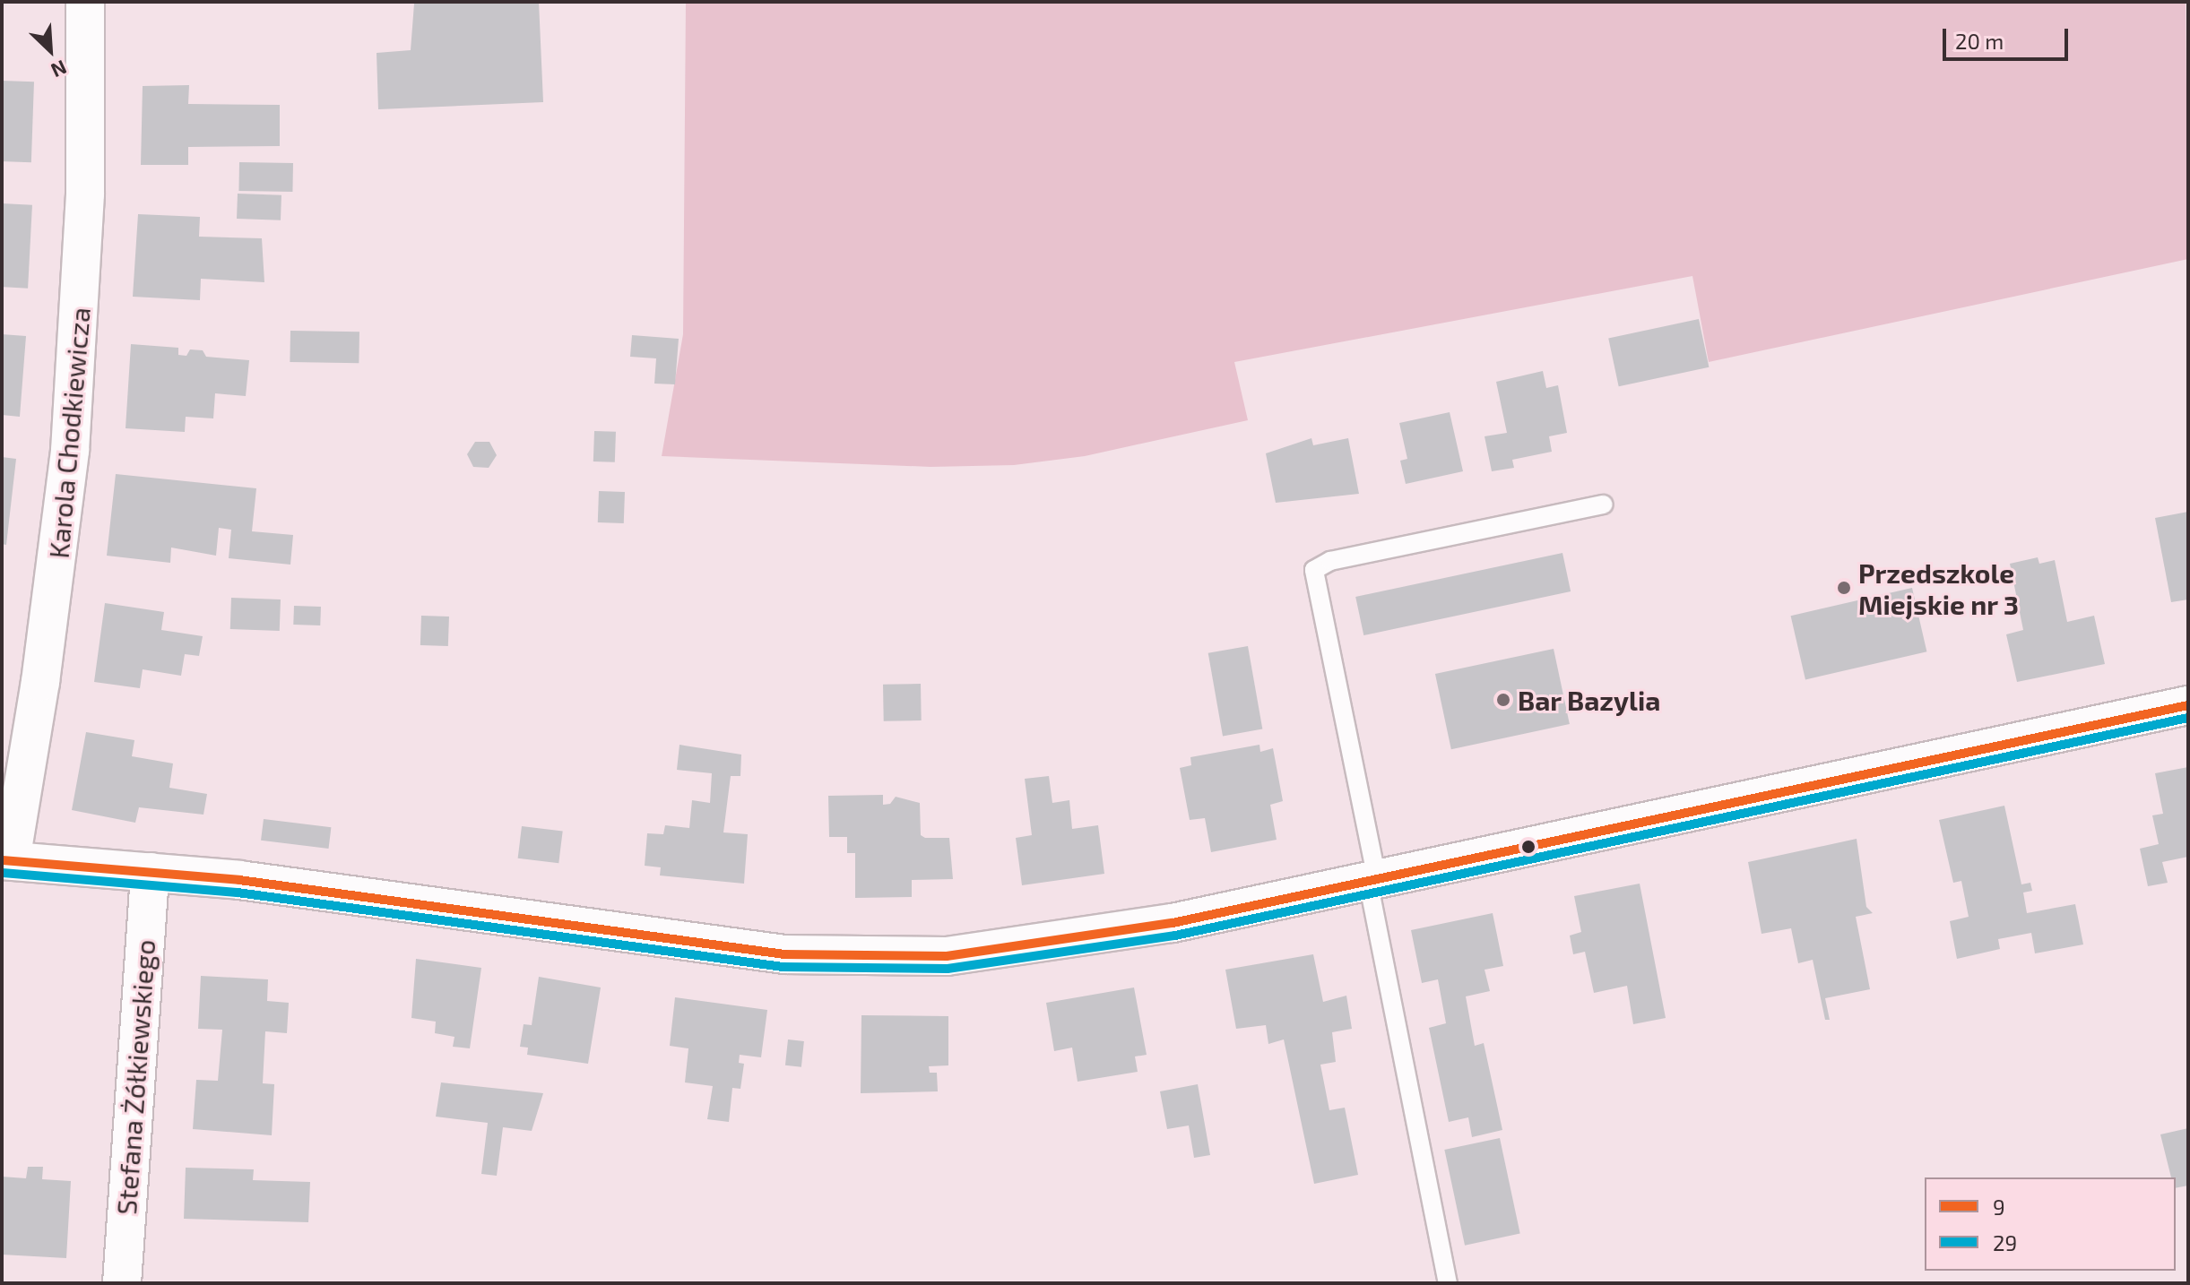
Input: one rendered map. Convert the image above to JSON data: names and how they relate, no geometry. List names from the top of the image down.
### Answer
{
  "streets": {
    "street": ["Karola Chodkiewicza", "Stefana Żółkiewskiego"]
  },
  "places": ["Przedszkole Miejskie nr 3", "Bar Bazylia"],
  "lines": ["transit line 9", "transit line 29"],
  "legend": ["9", "29"],
  "scale_bar": "20 m",
  "north": "bottom right"
}
